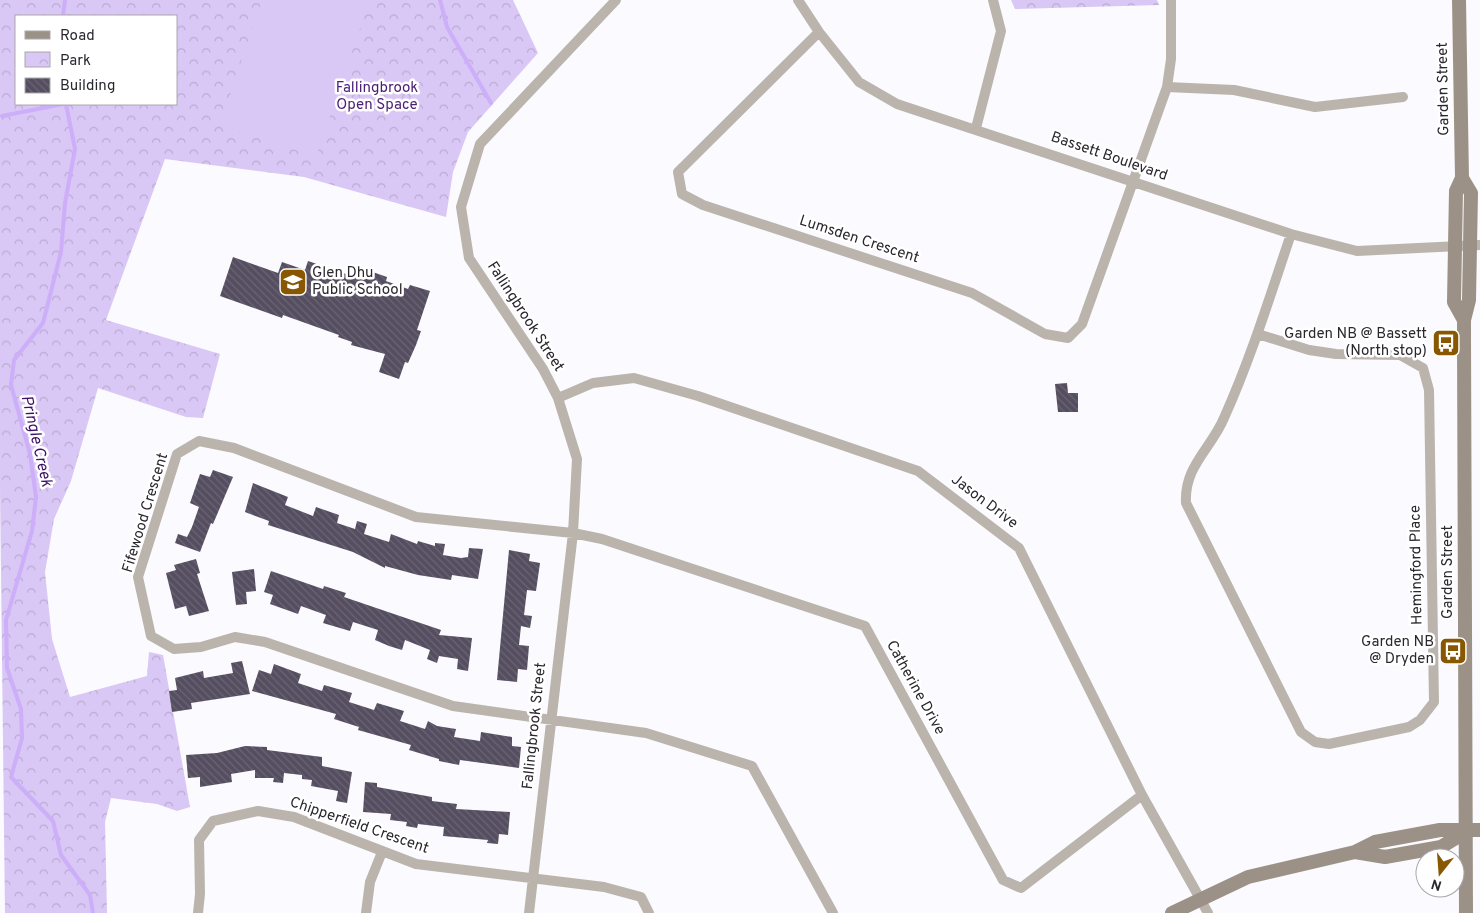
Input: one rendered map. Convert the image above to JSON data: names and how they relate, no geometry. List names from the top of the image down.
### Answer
{
  "streets": {
    "street": [
      "Garden Street",
      "Bassett Boulevard",
      "Lumsden Crescent",
      "Fallingbrook Street",
      "Jason Drive",
      "Fifewood Crescent",
      "Hemingford Place",
      "Catherine Drive",
      "Chipperfield Crescent"
    ]
  },
  "crossings": [
    ["Garden Street", "Bassett Boulevard"],
    ["Bassett Boulevard", "Lumsden Crescent"],
    ["Bassett Boulevard", "Hemingford Place"],
    ["Fallingbrook Street", "Jason Drive"],
    ["Fallingbrook Street", "Fifewood Crescent"],
    ["Fallingbrook Street", "Catherine Drive"],
    ["Fallingbrook Street", "Chipperfield Crescent"],
    ["Jason Drive", "Catherine Drive"],
    ["Fifewood Crescent", "Catherine Drive"]
  ],
  "water": ["Pringle Creek"],
  "parks": ["Fallingbrook Open Space"],
  "places": {
    "school or university": ["Glen Dhu Public School"],
    "bus stop": ["Garden NB @ Bassett (North stop)", "Garden NB @ Dryden"]
  },
  "legend": ["Road", "Park", "Building"],
  "north": "bottom"
}
